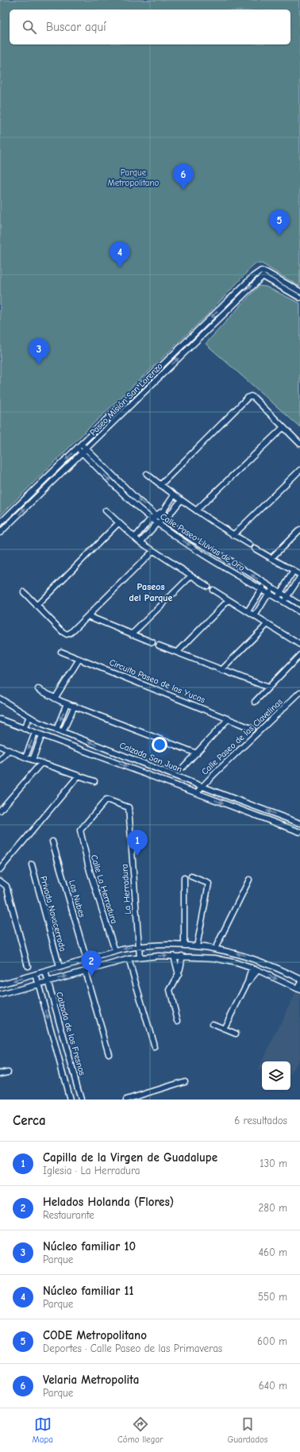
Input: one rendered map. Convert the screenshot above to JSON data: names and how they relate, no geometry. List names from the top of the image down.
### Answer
{
  "streets": {
    "street": [
      "Paseo Misión San Lorenzo",
      "Calle Paseo Lluvias de Oro",
      "Circuito Paseo de las Yucas",
      "Calle Paseo de las Clavelinas",
      "Calzada San Juan",
      "Calle La Herradura",
      "La Herradura",
      "Las Nubes",
      "Privada Navacerrada",
      "Calzada de los Fresnos"
    ]
  },
  "crossings": [
    ["Paseo Misión San Lorenzo", "Calle Paseo Lluvias de Oro"],
    ["Calle Paseo de las Clavelinas", "Calzada San Juan"],
    ["Calle La Herradura", "La Herradura"]
  ],
  "districts": ["Paseos del Parque"],
  "parks": ["Parque Metropolitano"],
  "page": {
    "search": "Buscar aquí",
    "pins": [
      "6",
      "5",
      "4",
      "3",
      "1",
      "2"
    ],
    "heading": ["Cerca", "6 resultados"],
    "list": [
      {
        "mark": "1",
        "name": "Capilla de la Virgen de Guadalupe",
        "note": "Iglesia · La Herradura",
        "value": "130 m"
      },
      {
        "mark": "2",
        "name": "Helados Holanda (Flores)",
        "note": "Restaurante",
        "value": "280 m"
      },
      {
        "mark": "3",
        "name": "Núcleo familiar 10",
        "note": "Parque",
        "value": "460 m"
      },
      {
        "mark": "4",
        "name": "Núcleo familiar 11",
        "note": "Parque",
        "value": "550 m"
      },
      {
        "mark": "5",
        "name": "CODE Metropolitano",
        "note": "Deportes · Calle Paseo de las Primaveras",
        "value": "600 m"
      },
      {
        "mark": "6",
        "name": "Velaria Metropolita",
        "note": "Parque",
        "value": "640 m"
      }
    ],
    "nav": ["Mapa", "Cómo llegar", "Guardados"]
  }
}
